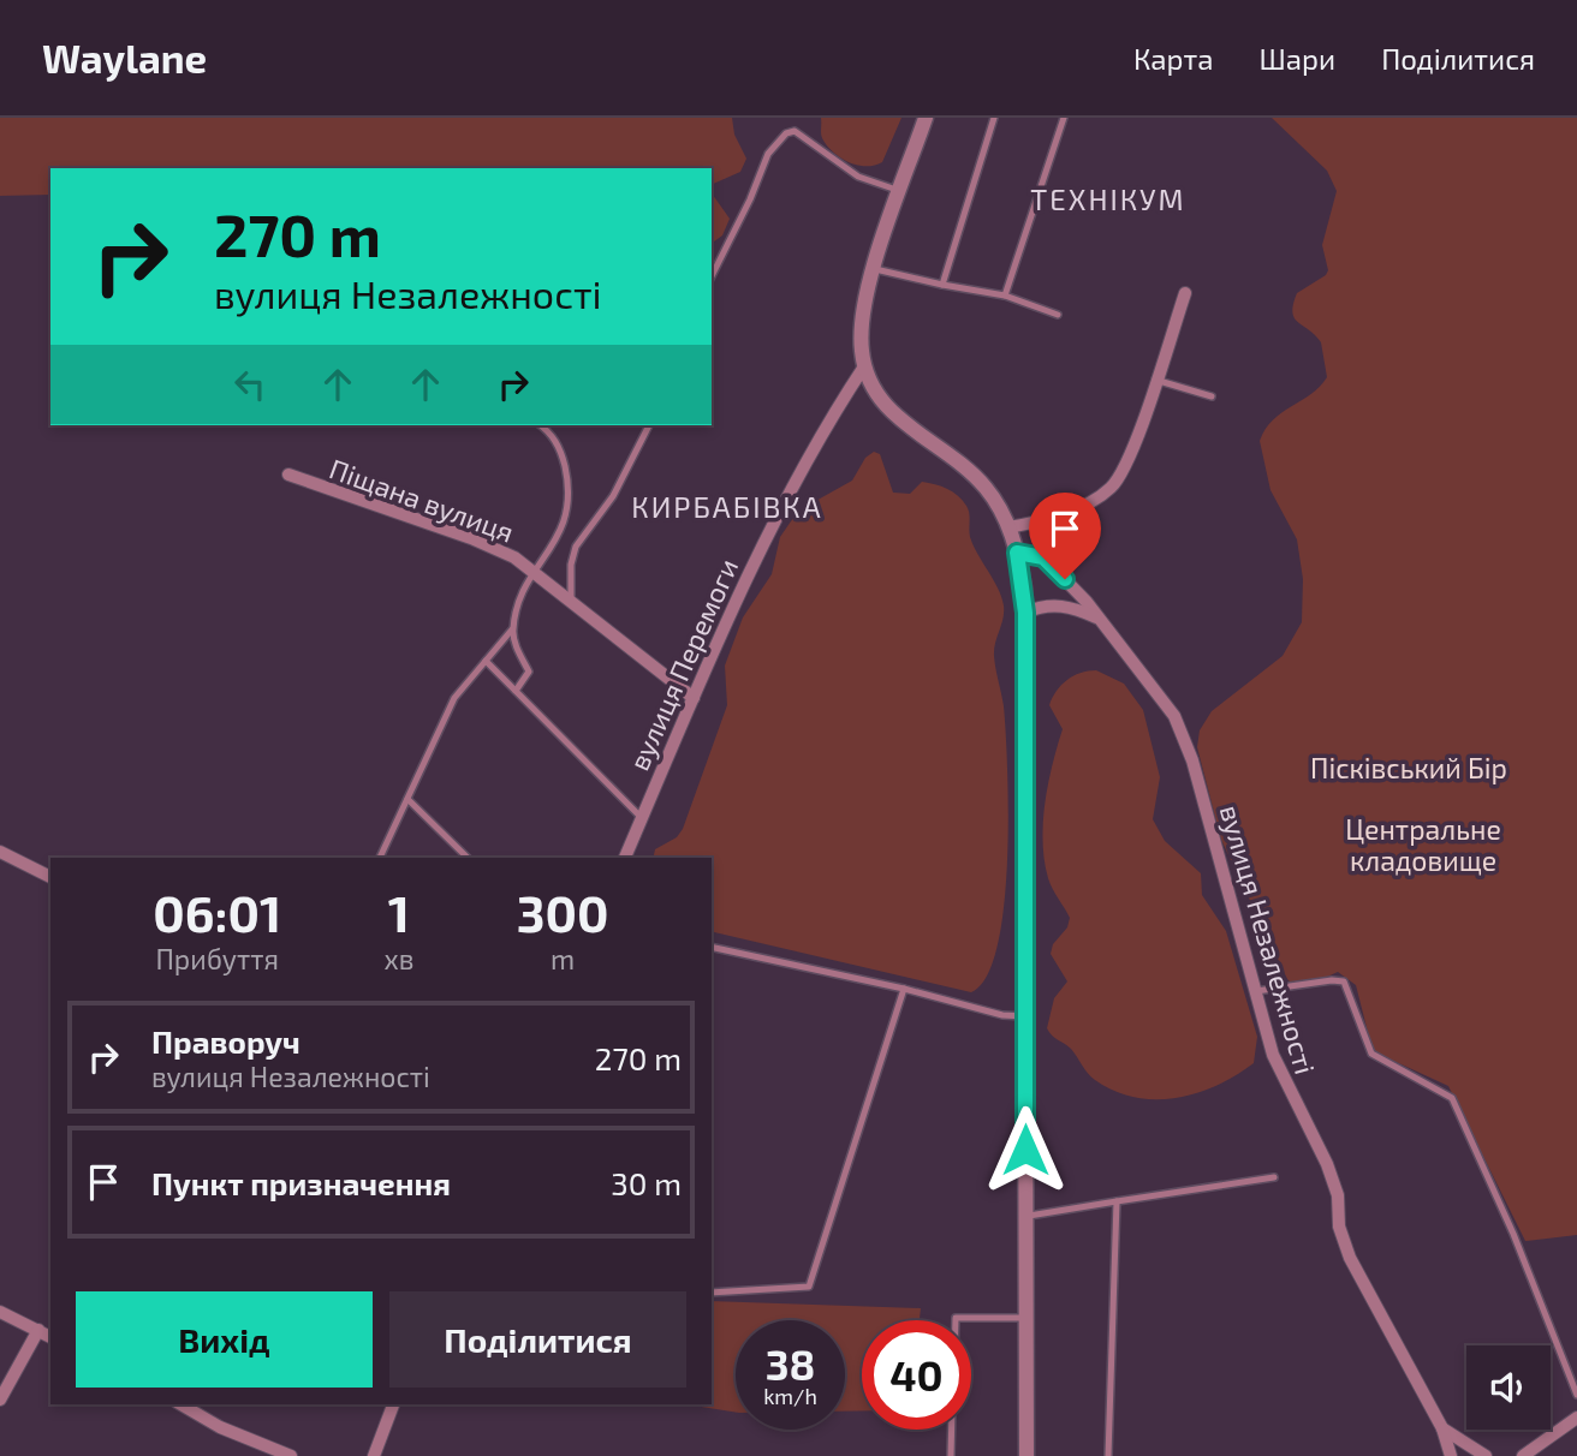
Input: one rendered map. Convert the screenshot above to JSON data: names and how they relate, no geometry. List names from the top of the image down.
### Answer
{
  "streets": {
    "street": ["Піщана вулиця", "вулиця Перемоги", "вулиця Незалежності"]
  },
  "crossings": [
    ["Піщана вулиця", "вулиця Перемоги"]
  ],
  "districts": ["ТЕХНІКУМ", "КИРБАБІВКА"],
  "parks": ["Пісківський Бір", "Центральне кладовище"],
  "page": {
    "header": "Waylane",
    "nav": ["Карта", "Шари", "Поділитися"],
    "turn": ["270 m", "вулиця Незалежності"],
    "eta": [
      "06:01",
      "Прибуття",
      "1",
      "хв",
      "300",
      "m"
    ],
    "list": [
      {
        "name": "Праворуч",
        "note": "вулиця Незалежності",
        "value": "270 m"
      },
      {
        "name": "Пункт призначення",
        "value": "30 m"
      }
    ],
    "buttons": ["Вихід", "Поділитися"],
    "speed": "38 km/h",
    "limit": "40"
  }
}
